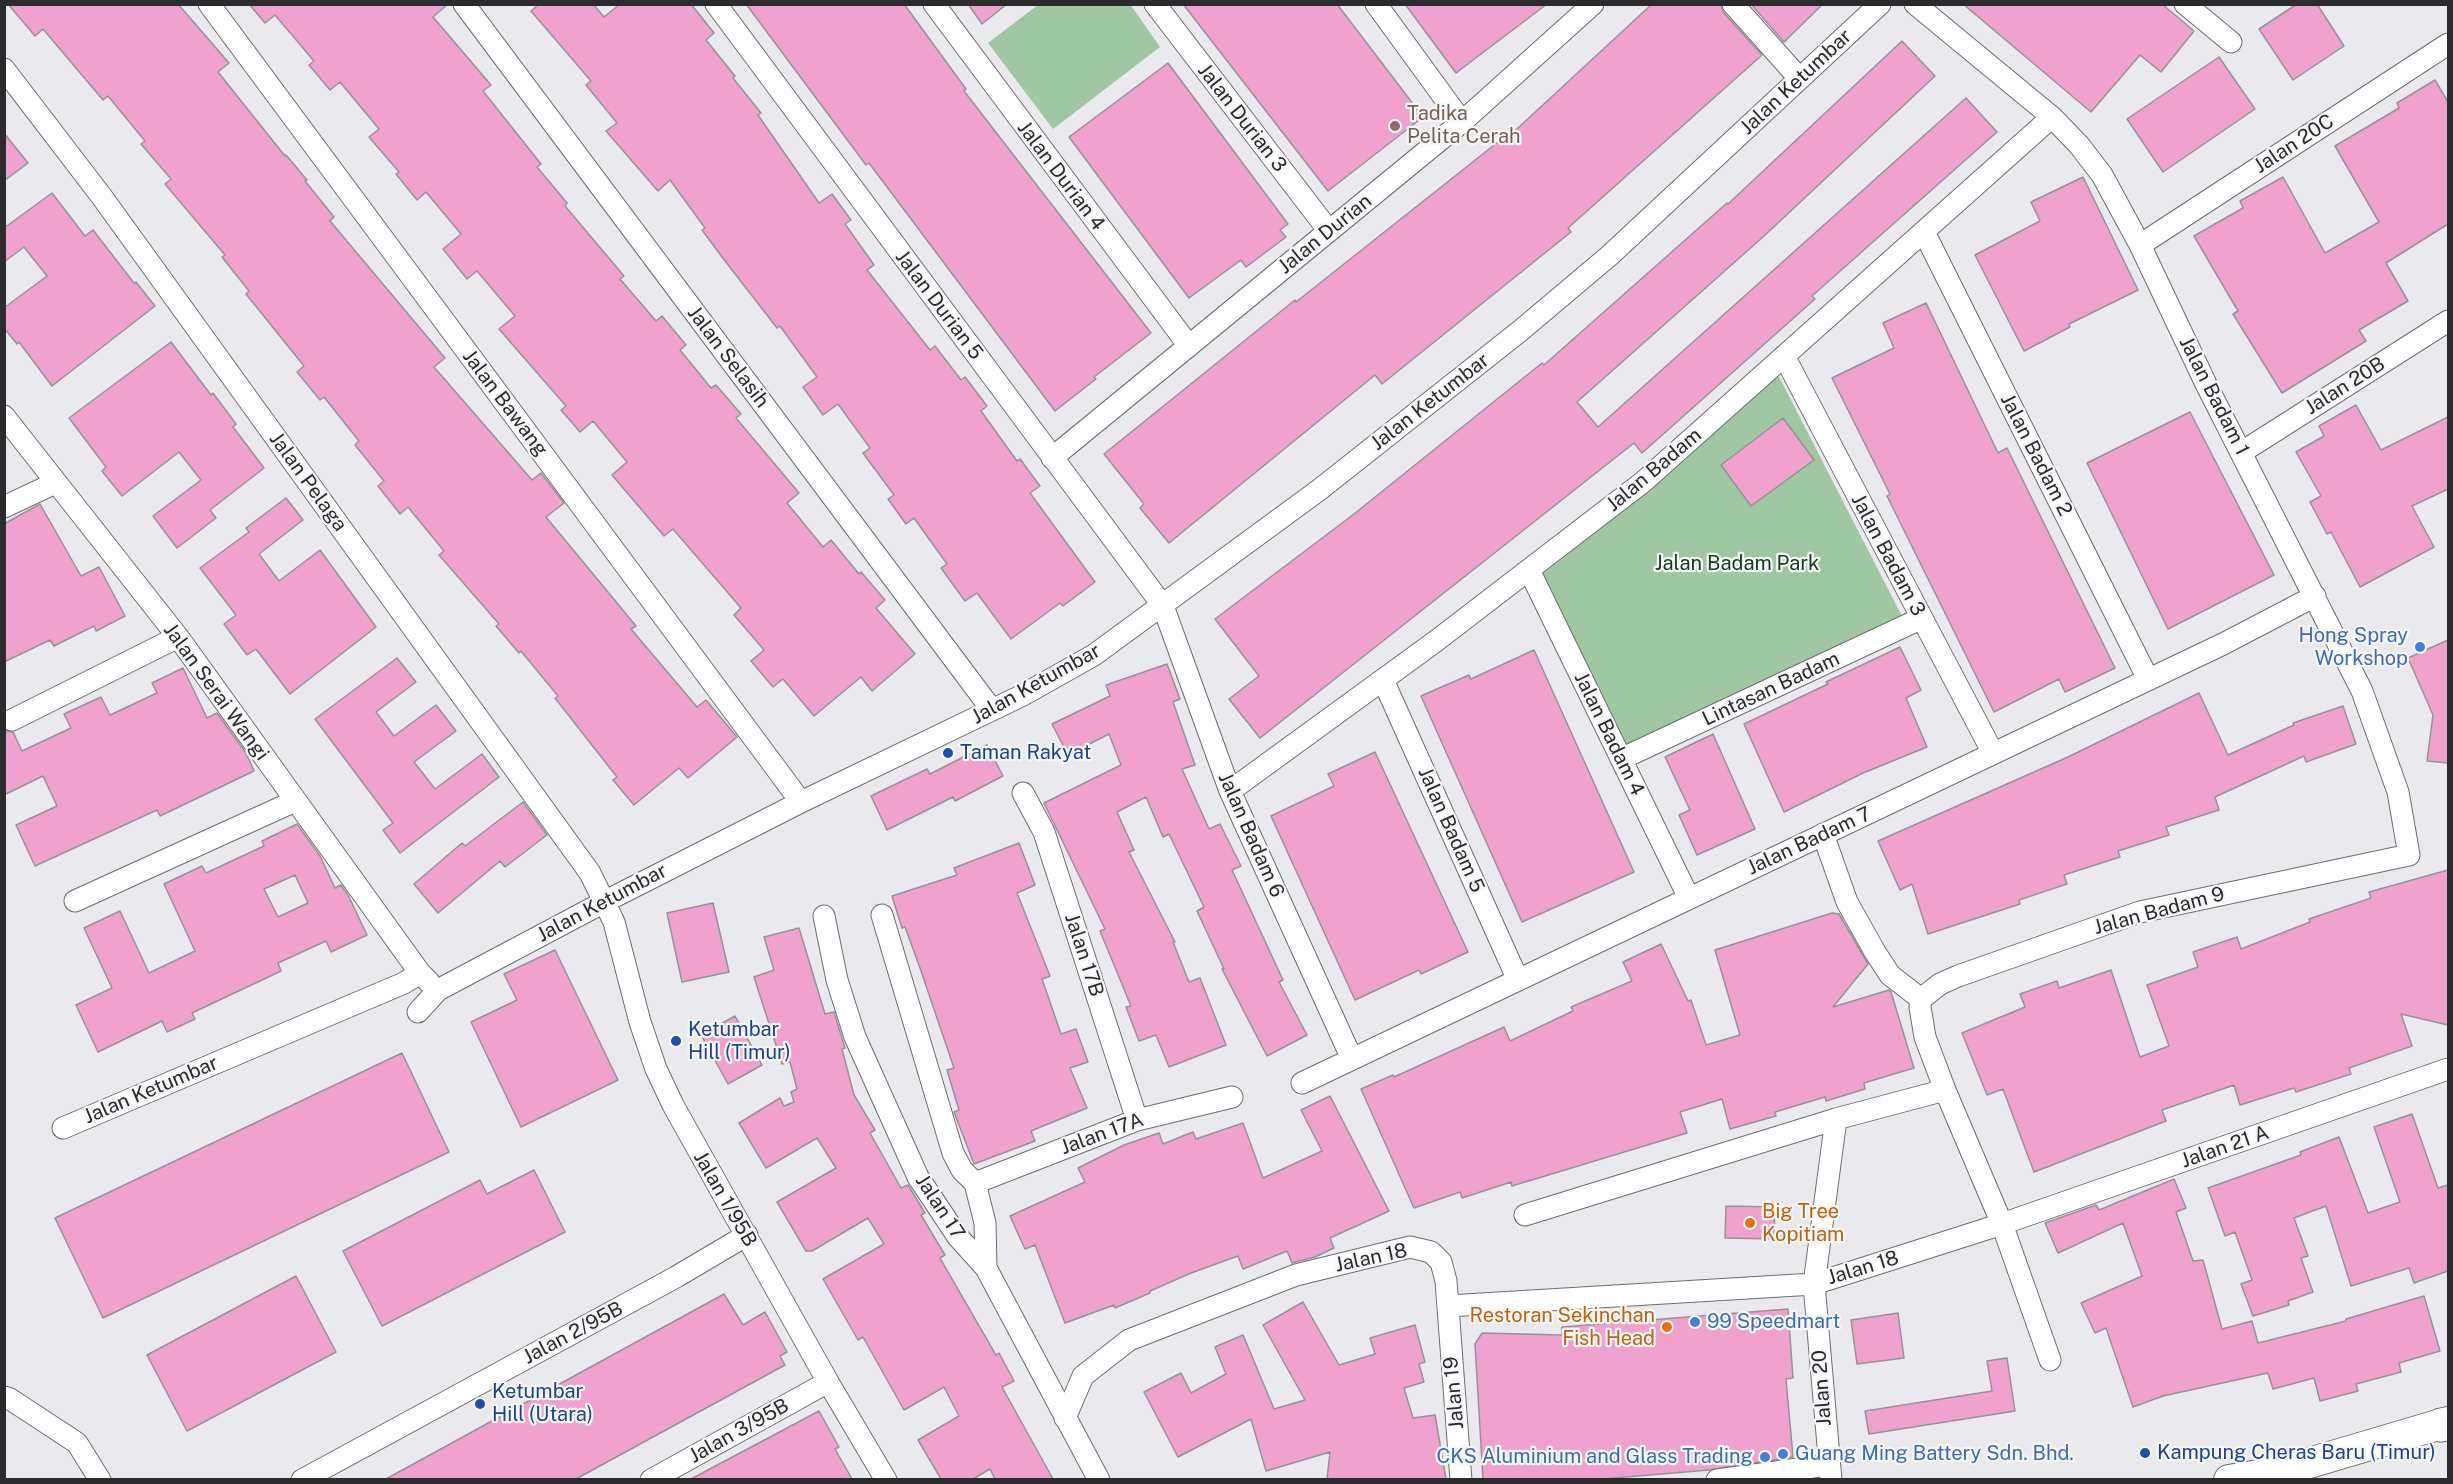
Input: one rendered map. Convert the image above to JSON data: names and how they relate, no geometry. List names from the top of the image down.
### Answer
{
  "streets": {
    "street": [
      "Jalan Ketumbar",
      "Jalan Durian 3",
      "Jalan 20C",
      "Jalan Durian 4",
      "Jalan Durian",
      "Jalan Durian 5",
      "Jalan Selasih",
      "Jalan 20B",
      "Jalan Badam 1",
      "Jalan Bawang",
      "Jalan Badam 2",
      "Jalan Badam",
      "Jalan Pelaga",
      "Jalan Badam 3",
      "Lintasan Badam",
      "Jalan Serai Wangi",
      "Jalan Badam 4",
      "Jalan Badam 5",
      "Jalan Badam 6",
      "Jalan Badam 7",
      "Jalan Badam 9",
      "Jalan 17B",
      "Jalan 17A",
      "Jalan 21 A",
      "Jalan 1/95B",
      "Jalan 17",
      "Jalan 18",
      "Jalan 2/95B",
      "Jalan 20",
      "Jalan 19",
      "Jalan 3/95B"
    ]
  },
  "crossings": [
    ["Jalan Ketumbar", "Jalan Durian 5"],
    ["Jalan Ketumbar", "Jalan Selasih"],
    ["Jalan Ketumbar", "Jalan Bawang"],
    ["Jalan Ketumbar", "Jalan Pelaga"],
    ["Jalan Ketumbar", "Jalan Serai Wangi"],
    ["Jalan Ketumbar", "Jalan Badam 6"],
    ["Jalan Ketumbar", "Jalan 1/95B"],
    ["Jalan Durian 3", "Jalan Durian"],
    ["Jalan 20C", "Jalan Badam 1"],
    ["Jalan Durian 4", "Jalan Durian"],
    ["Jalan Durian", "Jalan Durian 5"],
    ["Jalan Durian 5", "Jalan Badam 6"],
    ["Jalan 20B", "Jalan Badam 1"],
    ["Jalan Badam 1", "Jalan Badam"],
    ["Jalan Badam 1", "Jalan Badam 7"],
    ["Jalan Badam 1", "Jalan Badam 9"],
    ["Jalan Badam 2", "Jalan Badam"],
    ["Jalan Badam 2", "Jalan Badam 7"],
    ["Jalan Badam", "Jalan Badam 3"],
    ["Jalan Badam", "Jalan Badam 4"],
    ["Jalan Badam", "Jalan Badam 5"],
    ["Jalan Badam", "Jalan Badam 6"],
    ["Jalan Pelaga", "Jalan 1/95B"],
    ["Jalan Badam 3", "Lintasan Badam"],
    ["Jalan Badam 3", "Jalan Badam 7"],
    ["Lintasan Badam", "Jalan Badam 4"],
    ["Jalan Badam 4", "Jalan Badam 7"],
    ["Jalan Badam 5", "Jalan Badam 7"],
    ["Jalan Badam 6", "Jalan Badam 7"],
    ["Jalan 17B", "Jalan 17A"],
    ["Jalan 21 A", "Jalan 18"],
    ["Jalan 1/95B", "Jalan 2/95B"],
    ["Jalan 1/95B", "Jalan 3/95B"],
    ["Jalan 17", "Jalan 18"],
    ["Jalan 18", "Jalan 20"],
    ["Jalan 18", "Jalan 19"]
  ],
  "parks": ["Jalan Badam Park"],
  "places": [
    "Tadika Pelita Cerah",
    "Hong Spray Workshop",
    "Taman Rakyat",
    "Ketumbar Hill (Timur)",
    "Big Tree Kopitiam",
    "99 Speedmart",
    "Restoran Sekinchan Fish Head",
    "Ketumbar Hill (Utara)",
    "Kampung Cheras Baru (Timur)",
    "Guang Ming Battery Sdn. Bhd.",
    "CKS Aluminium and Glass Trading"
  ]
}
